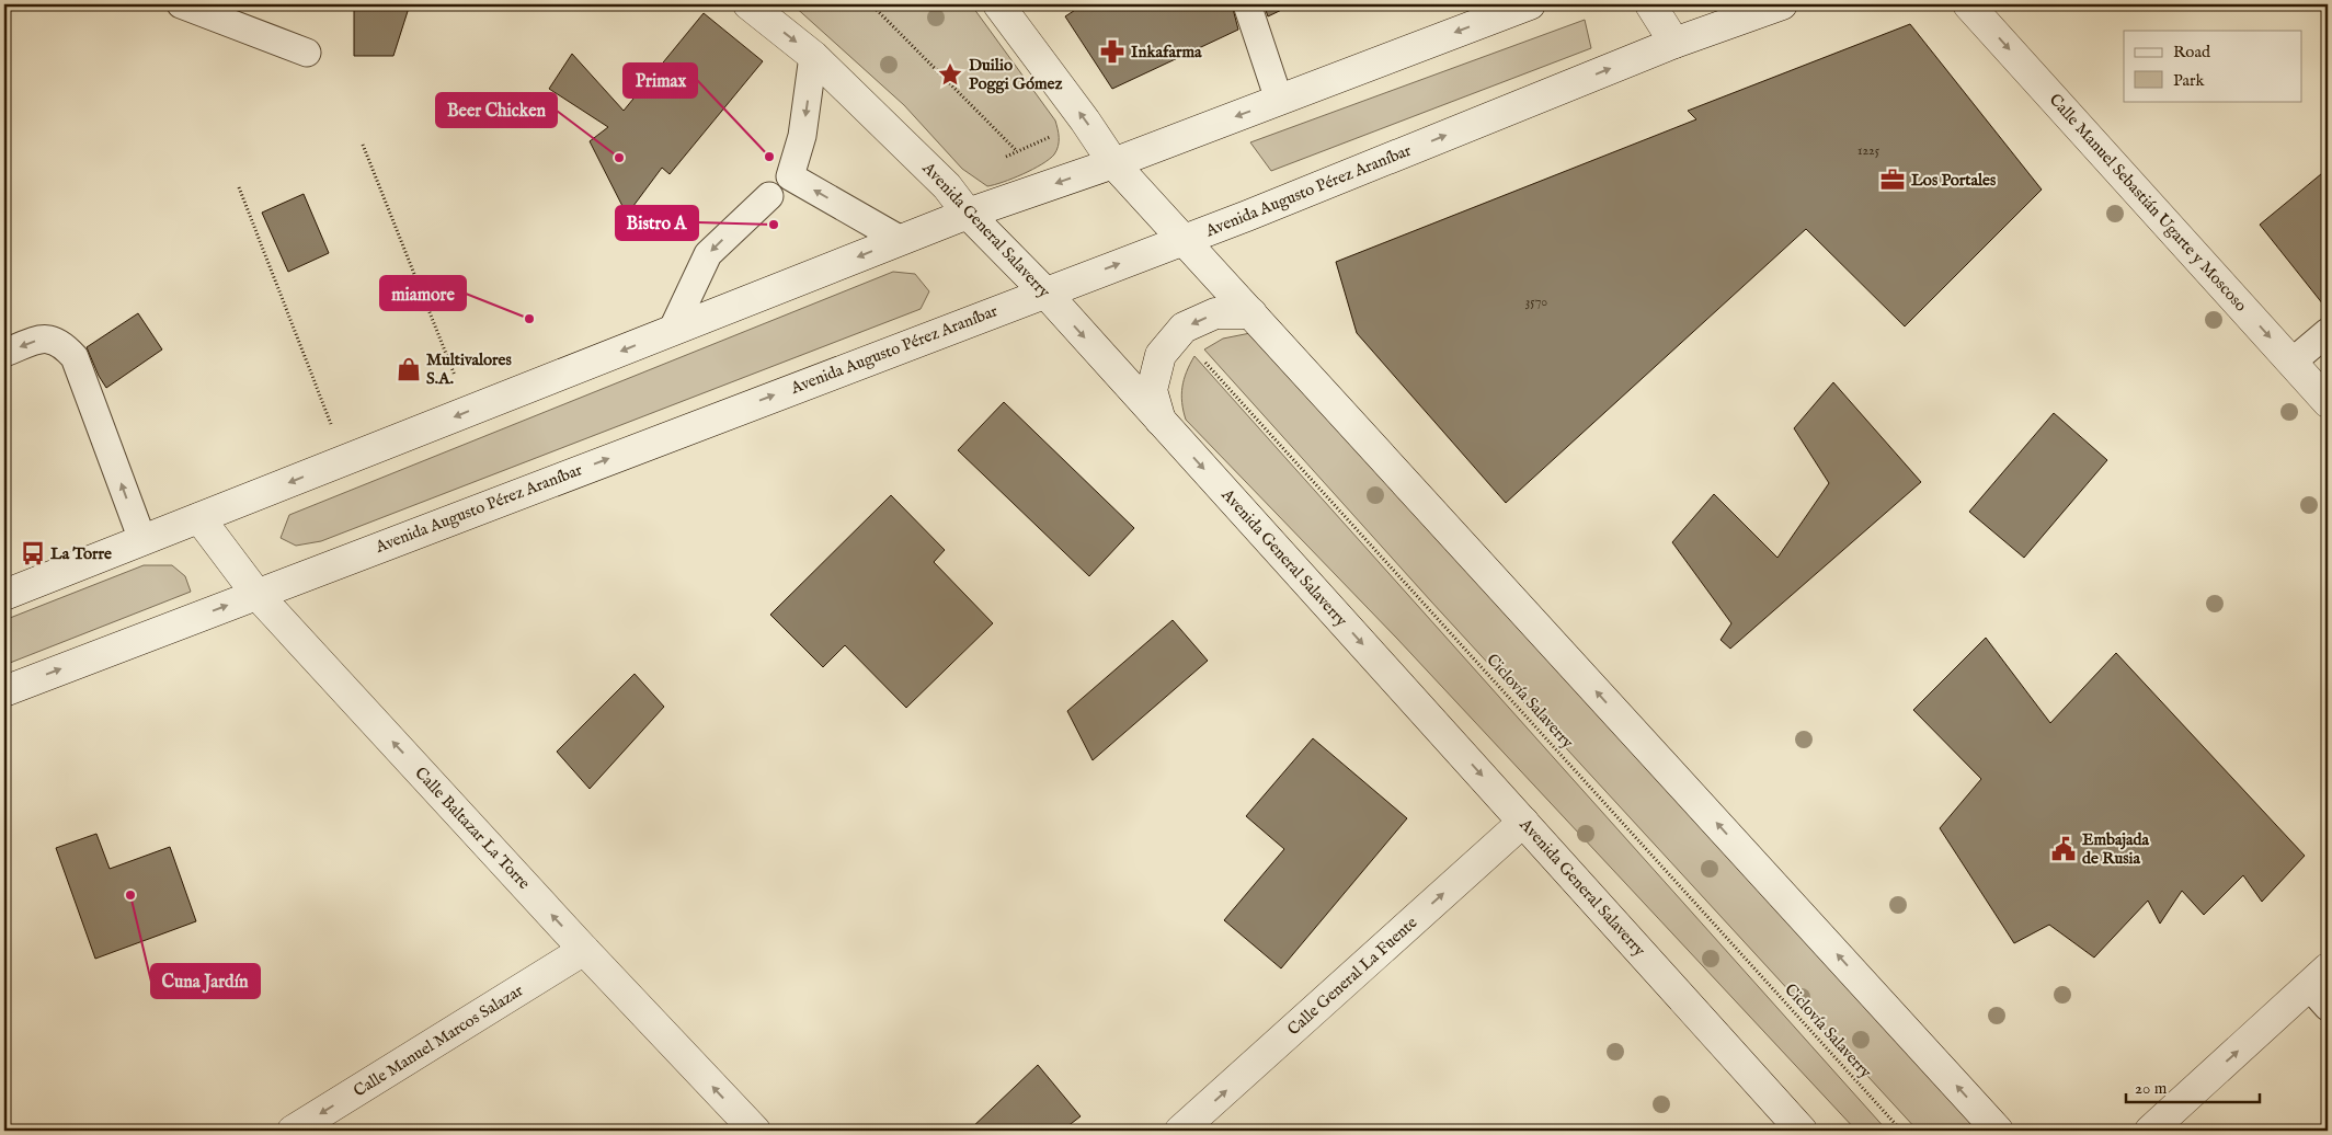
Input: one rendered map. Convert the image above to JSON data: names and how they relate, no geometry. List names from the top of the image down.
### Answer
{
  "streets": {
    "main road": [
      "Avenida Augusto Pérez Araníbar",
      "Calle Manuel Sebastián Ugarte y Moscoso",
      "Avenida General Salaverry",
      "Calle Baltazar La Torre",
      "Calle General La Fuente",
      "Calle Manuel Marcos Salazar"
    ],
    "path": ["Ciclovía Salaverry"]
  },
  "crossings": [
    ["Avenida Augusto Pérez Araníbar", "Avenida General Salaverry"],
    ["Avenida Augusto Pérez Araníbar", "Calle Baltazar La Torre"],
    ["Avenida General Salaverry", "Calle General La Fuente"],
    ["Calle Baltazar La Torre", "Calle Manuel Marcos Salazar"]
  ],
  "one_way": [
    "Calle Manuel Sebastián Ugarte y Moscoso",
    "Calle Baltazar La Torre",
    "Calle General La Fuente",
    "Calle Manuel Marcos Salazar"
  ],
  "places": {
    "pharmacy": ["Inkafarma"],
    "place": ["Duilio Poggi Gómez"],
    "other": [
      "Primax",
      "Beer Chicken",
      "Bistro A",
      "miamore",
      "Cuna Jardín"
    ],
    "office": ["Los Portales"],
    "shop": ["Multivalores S.A."],
    "bus stop": ["La Torre"],
    "public building": ["Embajada de Rusia"]
  },
  "house_numbers": ["1225", "3570"],
  "legend": ["Road", "Park"],
  "scale_bar": "20 m"
}
